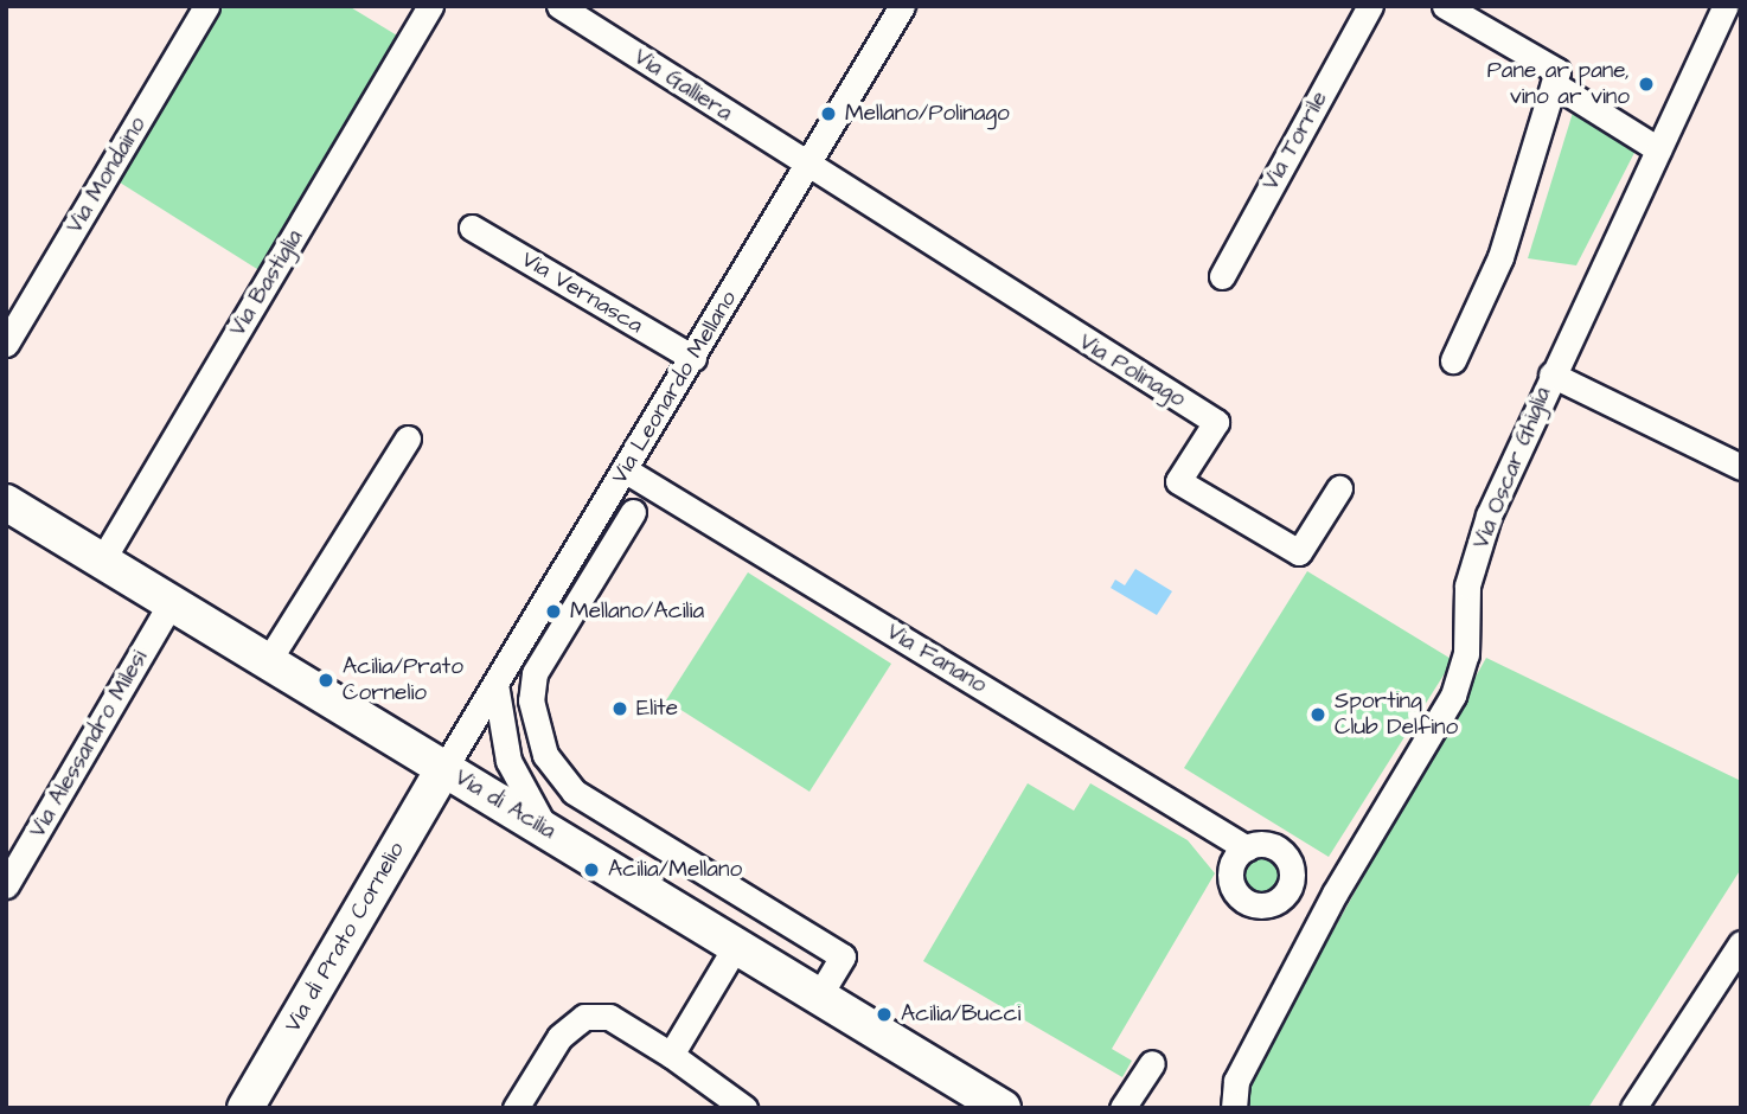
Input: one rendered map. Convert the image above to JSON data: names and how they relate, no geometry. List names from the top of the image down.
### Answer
{
  "streets": {
    "street": [
      "Via Galliera",
      "Via Torrile",
      "Via Mondaino",
      "Via Bastiglia",
      "Via Vernasca",
      "Via Polinago",
      "Via Leonardo Mellano",
      "Via Oscar Ghiglia",
      "Via Fanano",
      "Via Alessandro Milesi",
      "Via di Acilia",
      "Via di Prato Cornelio"
    ]
  },
  "crossings": [
    ["Via Galliera", "Via Polinago"],
    ["Via Galliera", "Via Leonardo Mellano"],
    ["Via Bastiglia", "Via di Acilia"],
    ["Via Vernasca", "Via Leonardo Mellano"],
    ["Via Polinago", "Via Leonardo Mellano"],
    ["Via Leonardo Mellano", "Via Fanano"],
    ["Via Leonardo Mellano", "Via di Acilia"],
    ["Via Leonardo Mellano", "Via di Prato Cornelio"],
    ["Via Alessandro Milesi", "Via di Acilia"],
    ["Via di Acilia", "Via di Prato Cornelio"]
  ],
  "places": [
    "Pane ar pane, vino ar vino",
    "Mellano/Polinago",
    "Mellano/Acilia",
    "Acilia/Prato Cornelio",
    "Elite",
    "Sporting Club Delfino",
    "Acilia/Mellano",
    "Acilia/Bucci"
  ]
}
